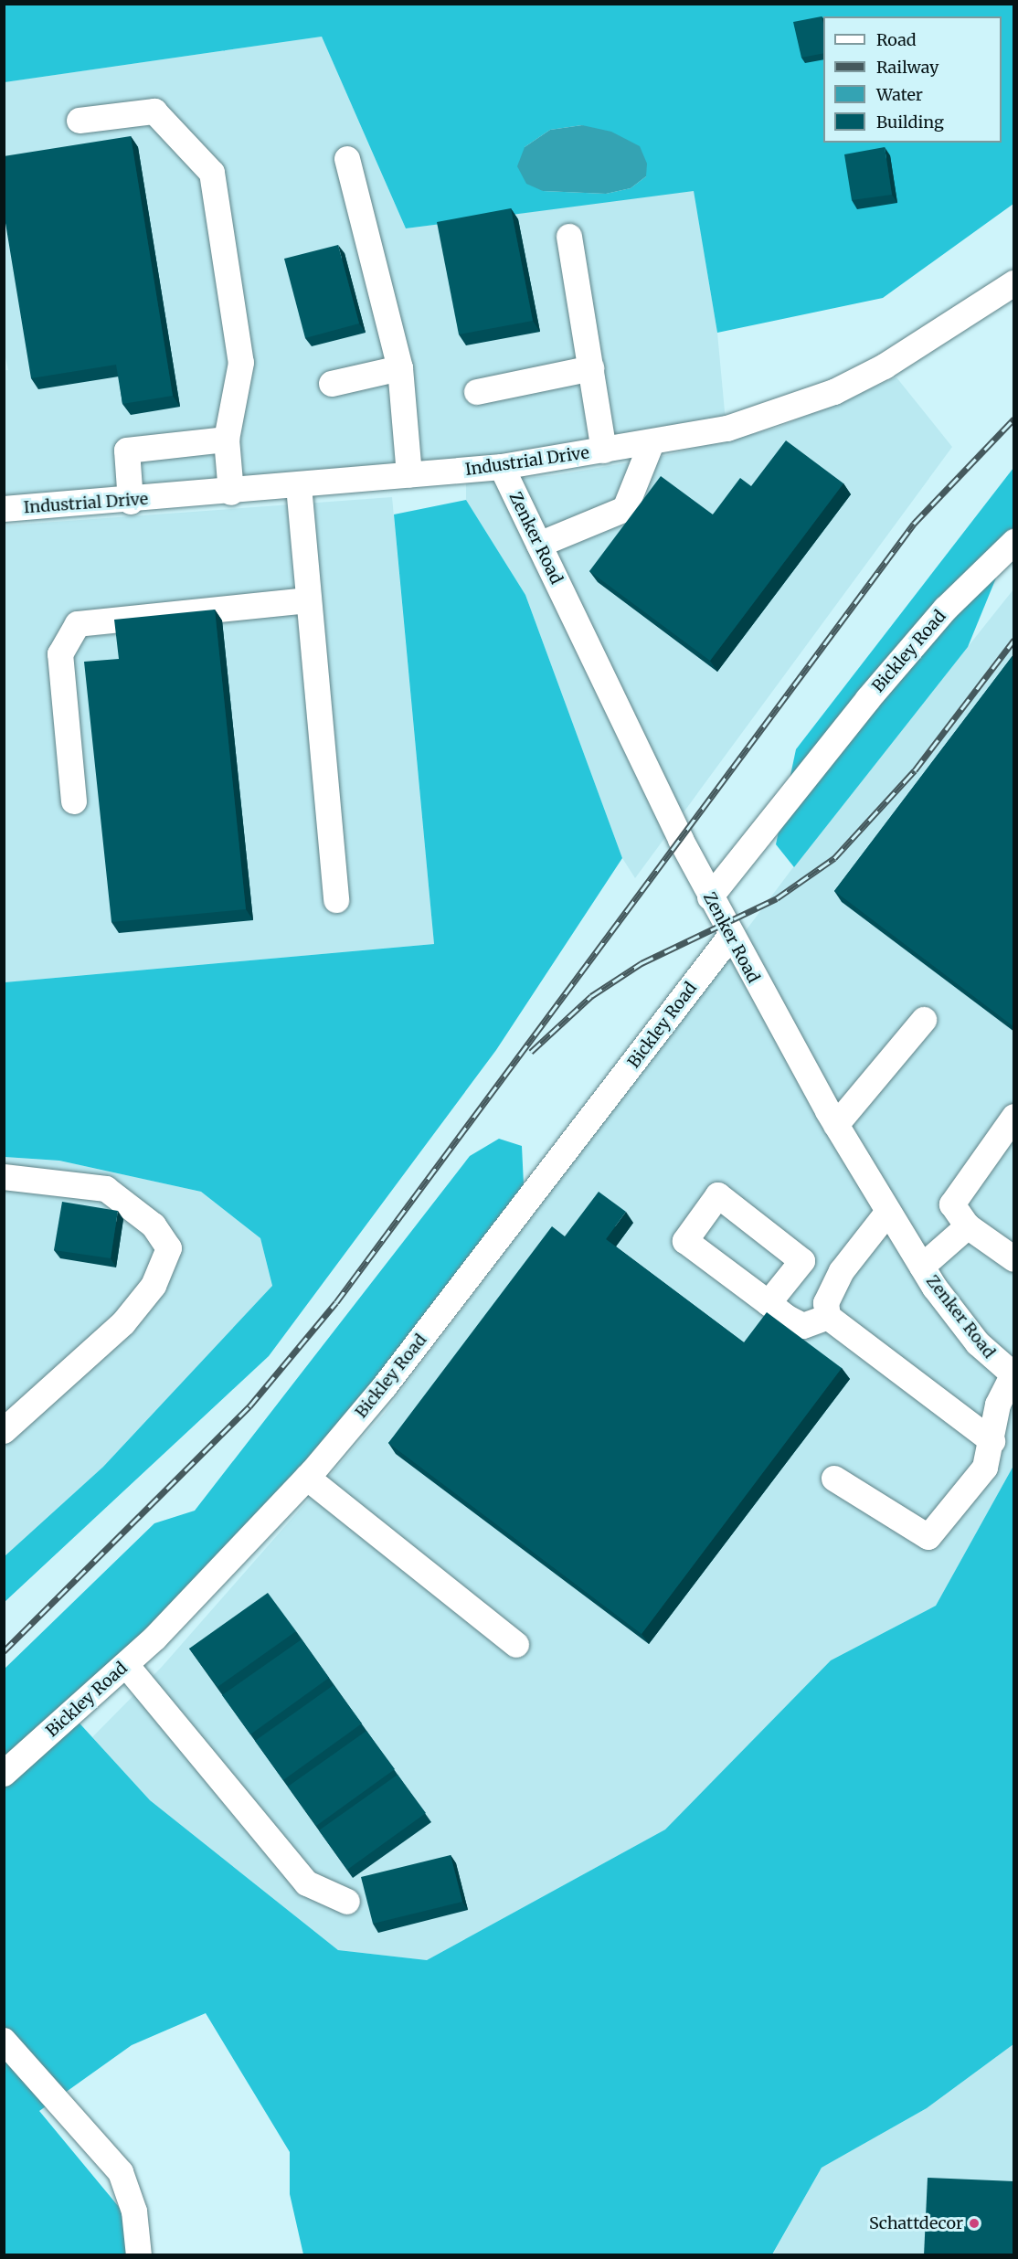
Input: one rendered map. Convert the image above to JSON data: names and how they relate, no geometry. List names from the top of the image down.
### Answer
{
  "streets": {
    "street": ["Industrial Drive", "Zenker Road", "Bickley Road"]
  },
  "crossings": [
    ["Industrial Drive", "Zenker Road"],
    ["Zenker Road", "Bickley Road"]
  ],
  "places": ["Schattdecor"],
  "legend": [
    "Road",
    "Railway",
    "Water",
    "Building"
  ]
}
